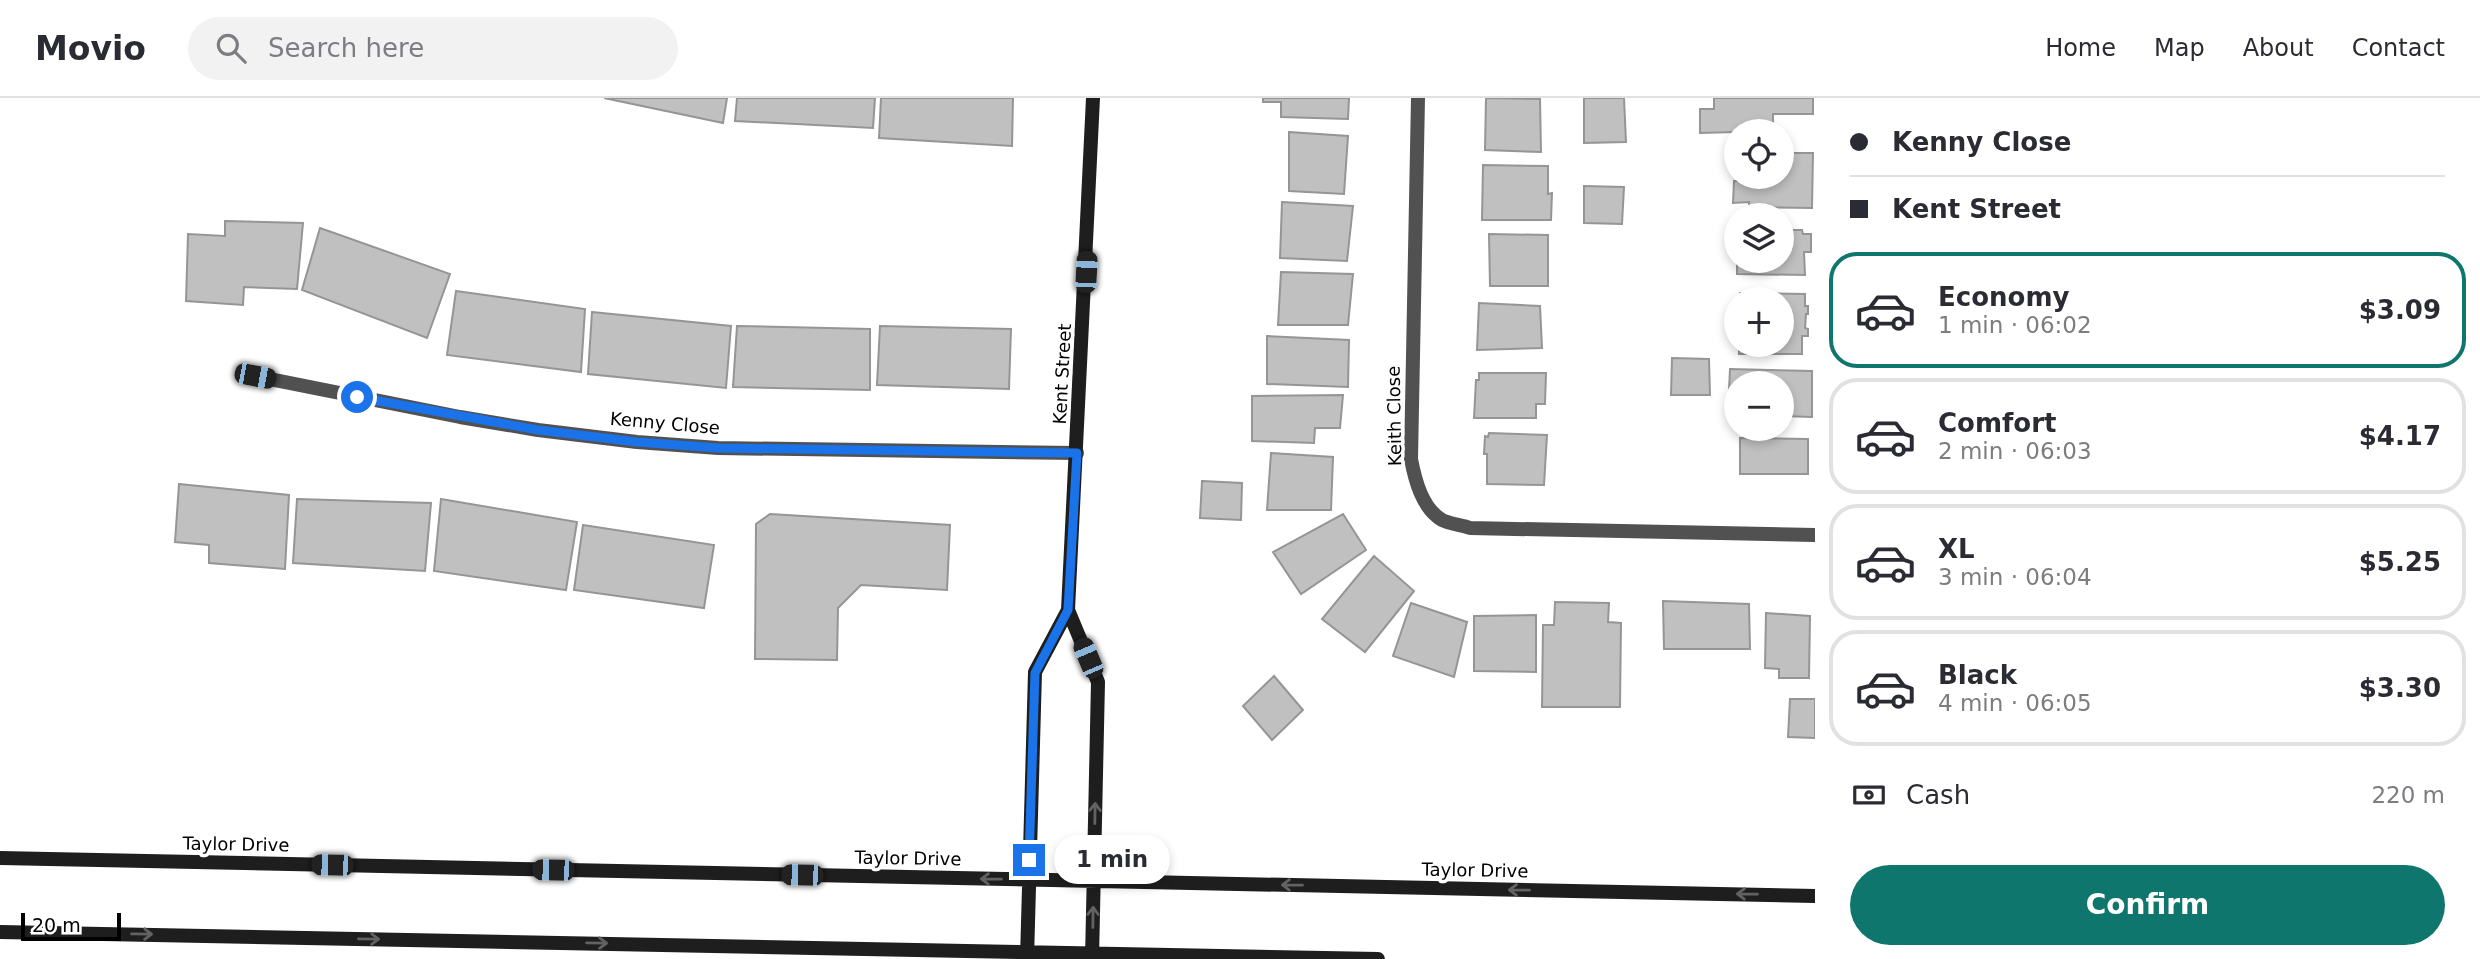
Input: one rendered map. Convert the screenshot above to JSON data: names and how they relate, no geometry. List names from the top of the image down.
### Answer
{
  "streets": {
    "main road": ["Kent Street", "Taylor Drive"],
    "street": ["Keith Close", "Kenny Close"]
  },
  "crossings": [
    ["Kent Street", "Kenny Close"],
    ["Kent Street", "Taylor Drive"]
  ],
  "scale_bar": "20 m",
  "page": {
    "header": "Movio",
    "search": "Search here",
    "nav": [
      "Home",
      "Map",
      "About",
      "Contact"
    ],
    "banner": ["Kenny Close", "Kent Street"],
    "map_buttons": ["+", "−"],
    "list": [
      {
        "name": "Economy",
        "note": "1 min · 06:02",
        "value": "$3.09"
      },
      {
        "name": "Comfort",
        "note": "2 min · 06:03",
        "value": "$4.17"
      },
      {
        "name": "XL",
        "note": "3 min · 06:04",
        "value": "$5.25"
      },
      {
        "name": "Black",
        "note": "4 min · 06:05",
        "value": "$3.30"
      }
    ],
    "pay": ["Cash", "220 m"],
    "bubble": "1 min",
    "buttons": "Confirm",
    "scale": "20 m"
  }
}
